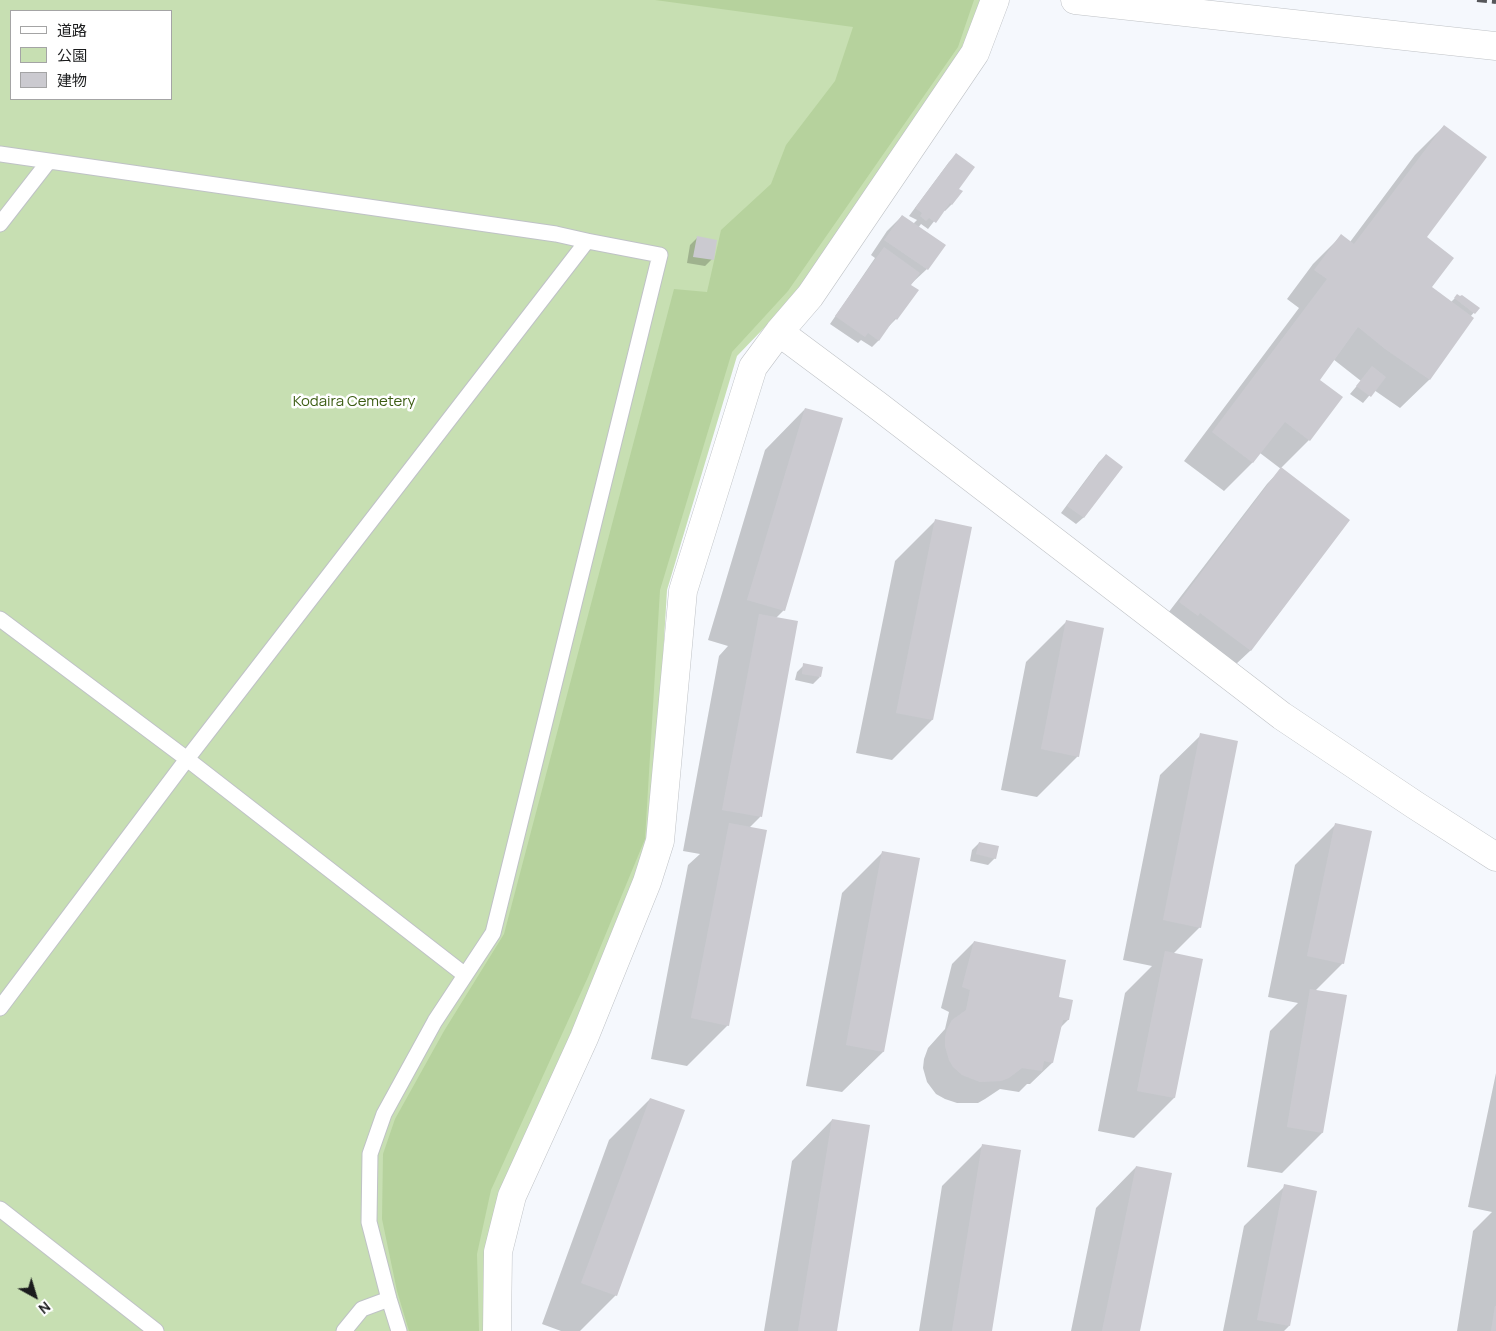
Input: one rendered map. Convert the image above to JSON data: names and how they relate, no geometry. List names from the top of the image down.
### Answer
{
  "parks": ["Kodaira Cemetery"],
  "legend": ["道路", "公園", "建物"],
  "north": "bottom right"
}
